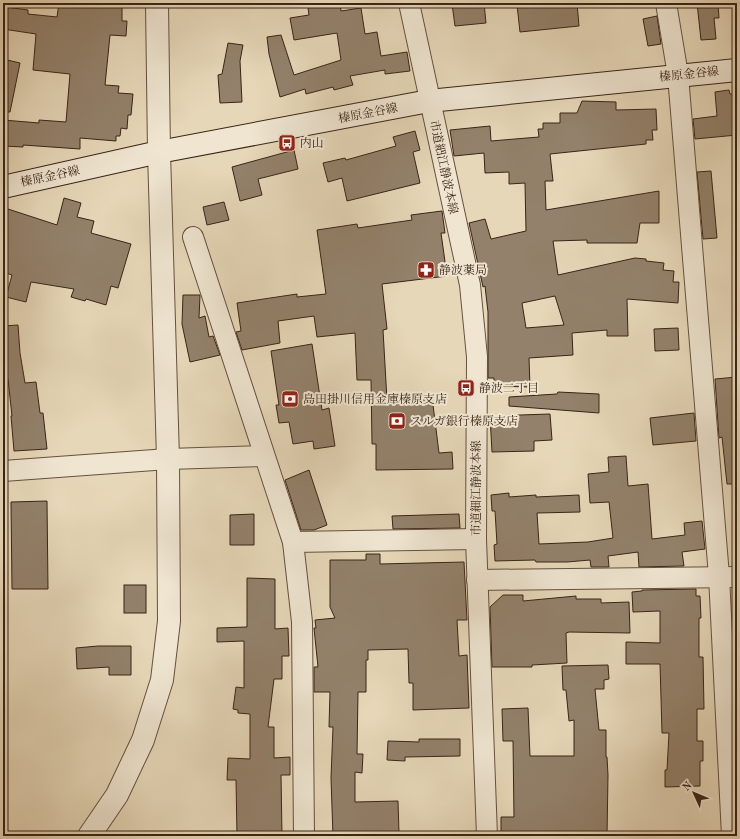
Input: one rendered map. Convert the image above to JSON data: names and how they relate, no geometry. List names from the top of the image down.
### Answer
{
  "streets": {
    "street": ["榛原金谷線", "市道細江静波本線"]
  },
  "crossings": [
    ["榛原金谷線", "市道細江静波本線"]
  ],
  "places": {
    "bus stop": ["内山", "静波二丁目"],
    "pharmacy": ["静波薬局"],
    "bank": ["島田掛川信用金庫榛原支店", "スルガ銀行榛原支店"]
  },
  "north": "top left"
}
